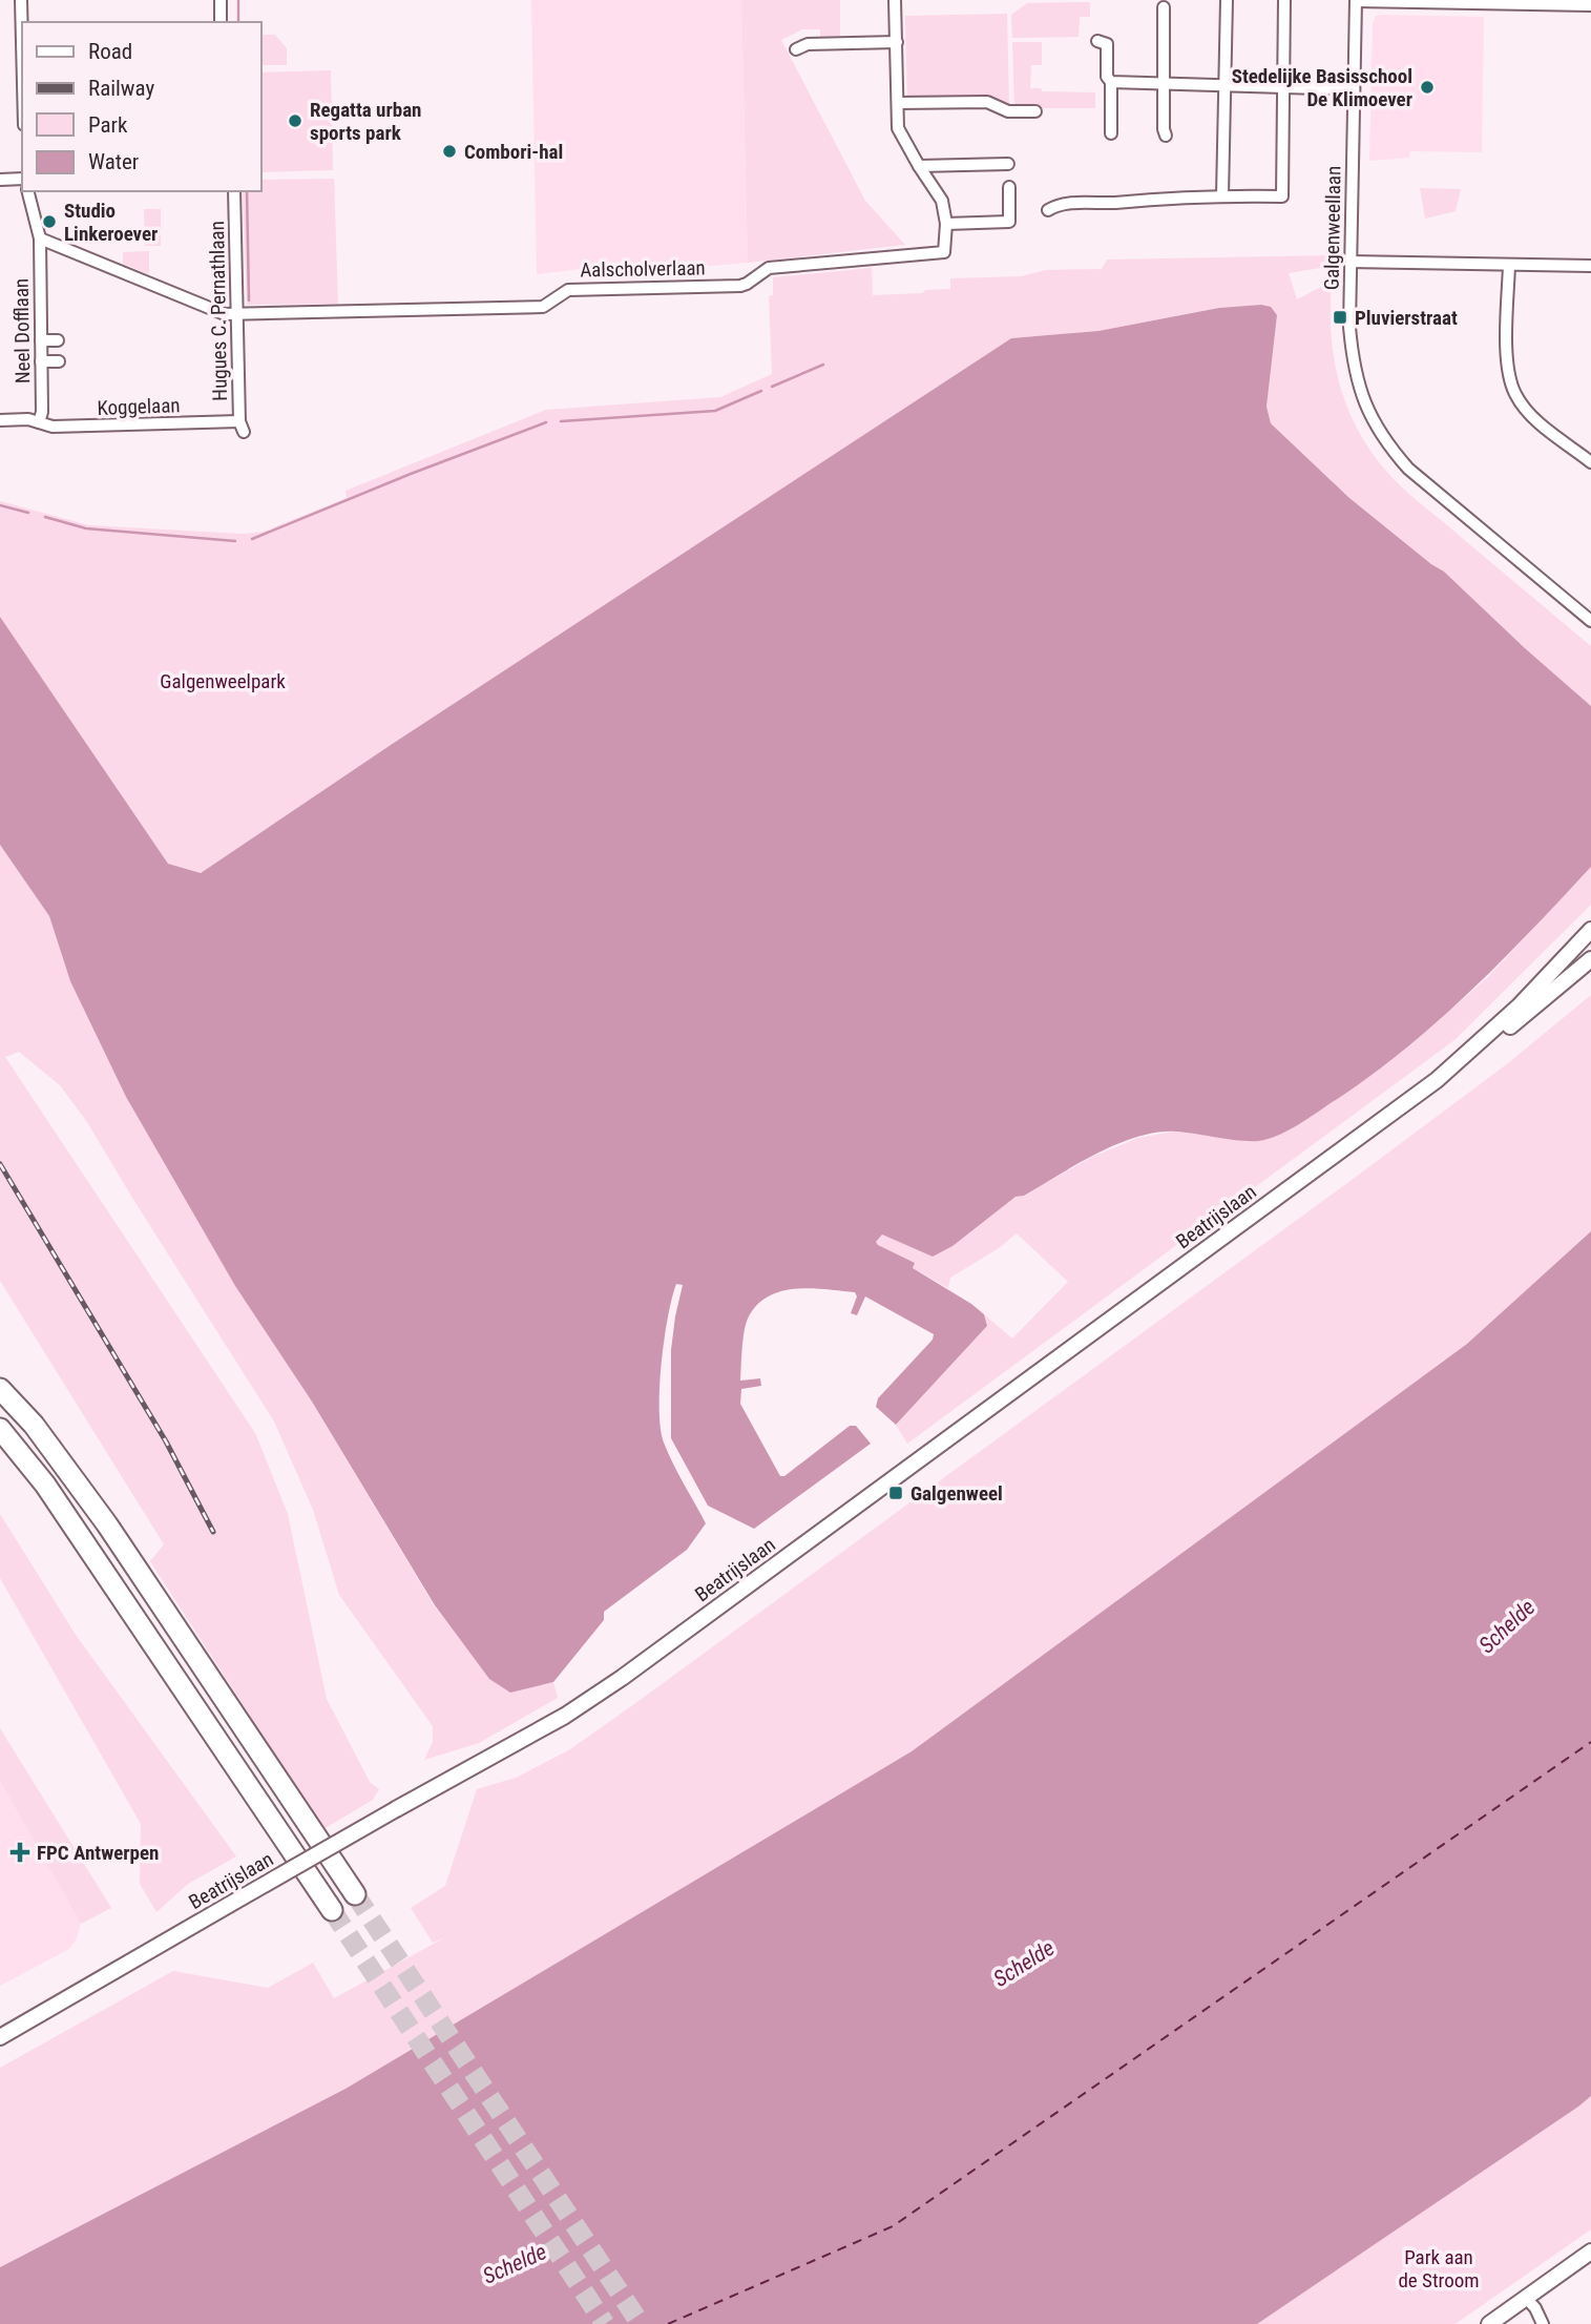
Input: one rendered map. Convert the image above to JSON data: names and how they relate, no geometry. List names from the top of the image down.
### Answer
{
  "streets": {
    "street": [
      "Galgenweellaan",
      "Aalscholverlaan",
      "Hugues C. Pernathlaan",
      "Neel Dofflaan",
      "Koggelaan",
      "Beatrijslaan"
    ]
  },
  "crossings": [
    ["Aalscholverlaan", "Hugues C. Pernathlaan"],
    ["Aalscholverlaan", "Neel Dofflaan"],
    ["Hugues C. Pernathlaan", "Koggelaan"],
    ["Neel Dofflaan", "Koggelaan"]
  ],
  "water": ["Schelde"],
  "parks": ["Galgenweelpark", "Park aan de Stroom"],
  "places": {
    "other": [
      "Stedelijke Basisschool De Klimoever",
      "Regatta urban sports park",
      "Combori-hal",
      "Studio Linkeroever"
    ],
    "transit": ["Pluvierstraat", "Galgenweel"],
    "health": ["FPC Antwerpen"]
  },
  "legend": [
    "Road",
    "Railway",
    "Park",
    "Water"
  ]
}
